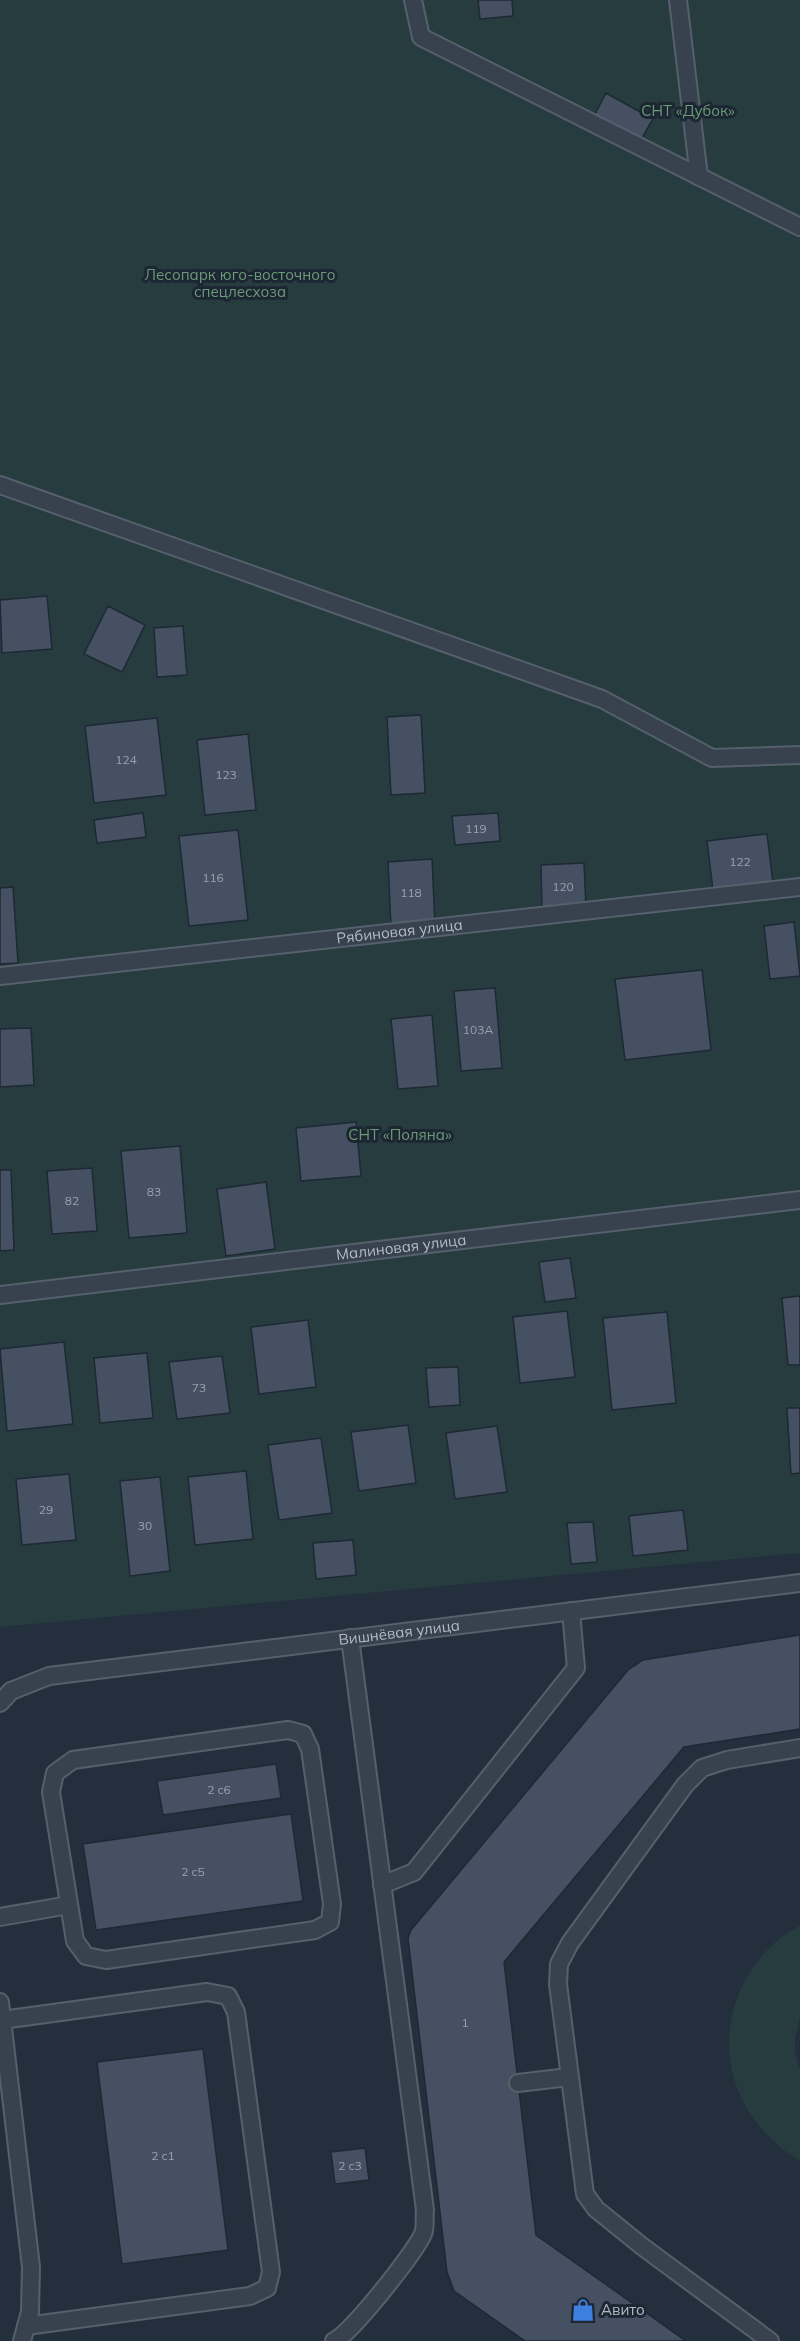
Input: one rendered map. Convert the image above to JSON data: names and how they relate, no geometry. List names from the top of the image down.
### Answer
{
  "streets": {
    "lane": ["Рябиновая улица", "Малиновая улица", "Вишнёвая улица"]
  },
  "parks": ["СНТ «Дубок»", "Лесопарк юго-восточного спецлесхоза", "СНТ «Поляна»"],
  "places": {
    "shop": ["Авито"]
  },
  "house_numbers": [
    "124",
    "123",
    "119",
    "122",
    "116",
    "120",
    "118",
    "103А",
    "83",
    "82",
    "73",
    "29",
    "30",
    "2 с6",
    "2 с5",
    "1",
    "2 с1",
    "2 с3"
  ]
}
